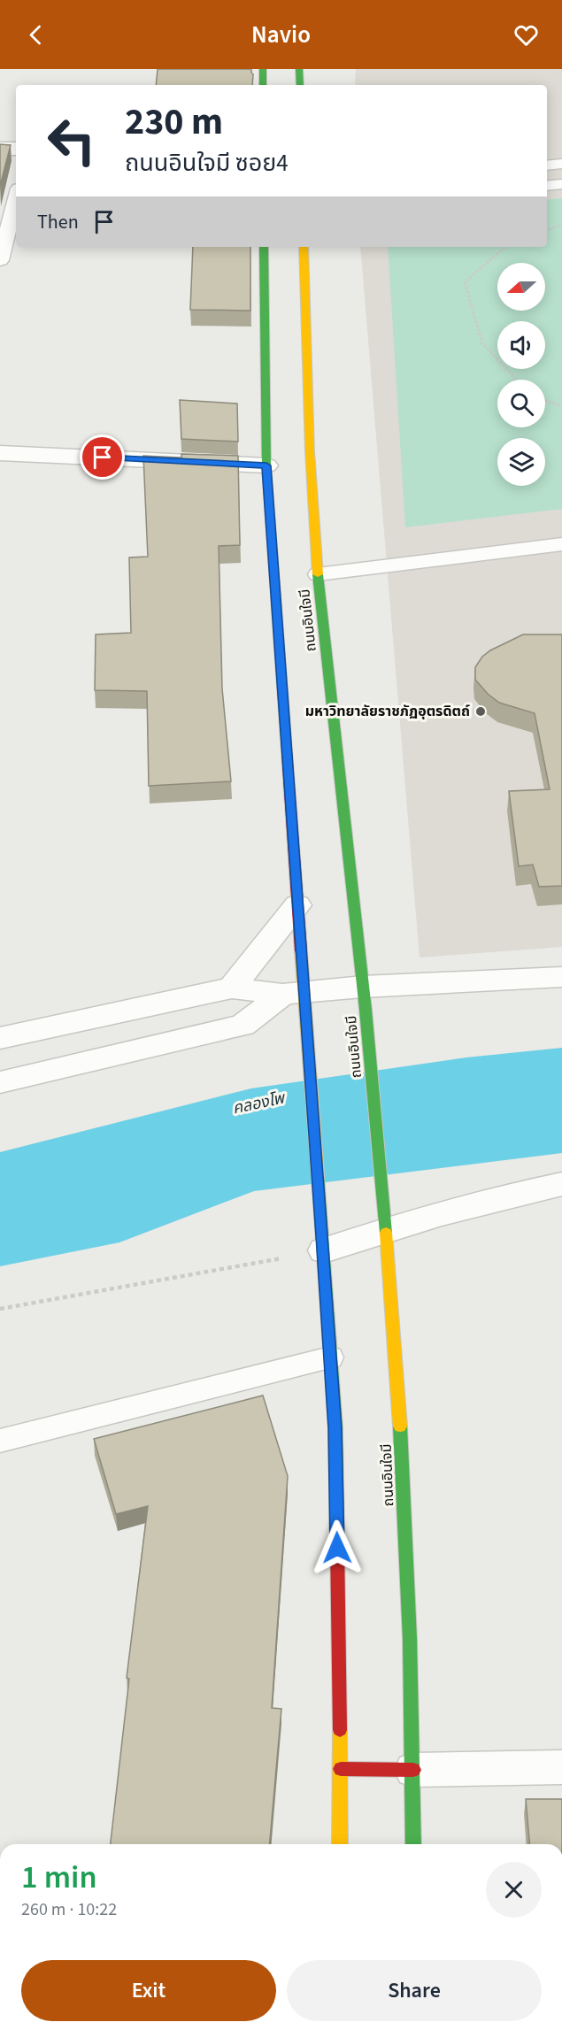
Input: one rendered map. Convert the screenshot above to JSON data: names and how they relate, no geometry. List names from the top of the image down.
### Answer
{
  "streets": {
    "main road": ["ถนนอินใจมี"]
  },
  "water": ["คลองโพ"],
  "places": ["มหาวิทยาลัยราชภัฏอุตรดิตถ์"],
  "north": "left",
  "page": {
    "header": "Navio",
    "turn": ["230 m", "ถนนอินใจมี ซอย4"],
    "then": "Then",
    "heading": ["1 min", "260 m · 10:22"],
    "buttons": ["Exit", "Share"]
  }
}
